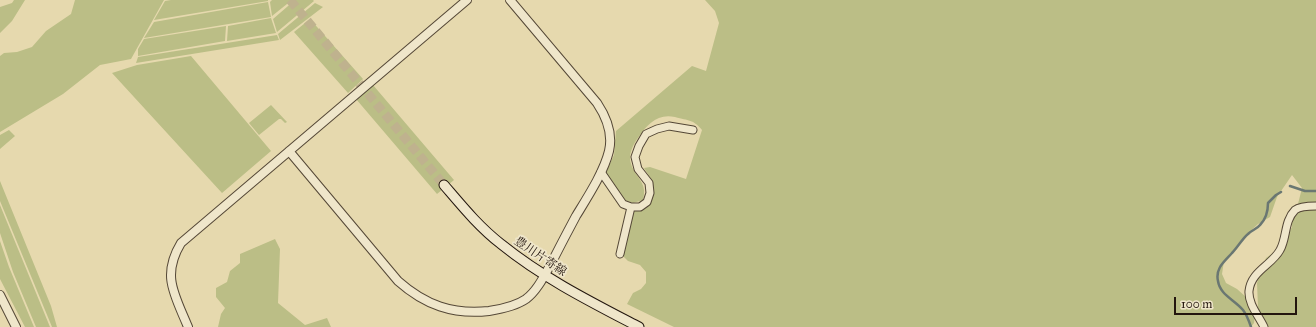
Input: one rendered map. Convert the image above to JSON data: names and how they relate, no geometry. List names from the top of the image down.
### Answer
{
  "streets": {
    "main road": ["豊川片寄線"]
  },
  "scale_bar": "100 m"
}
